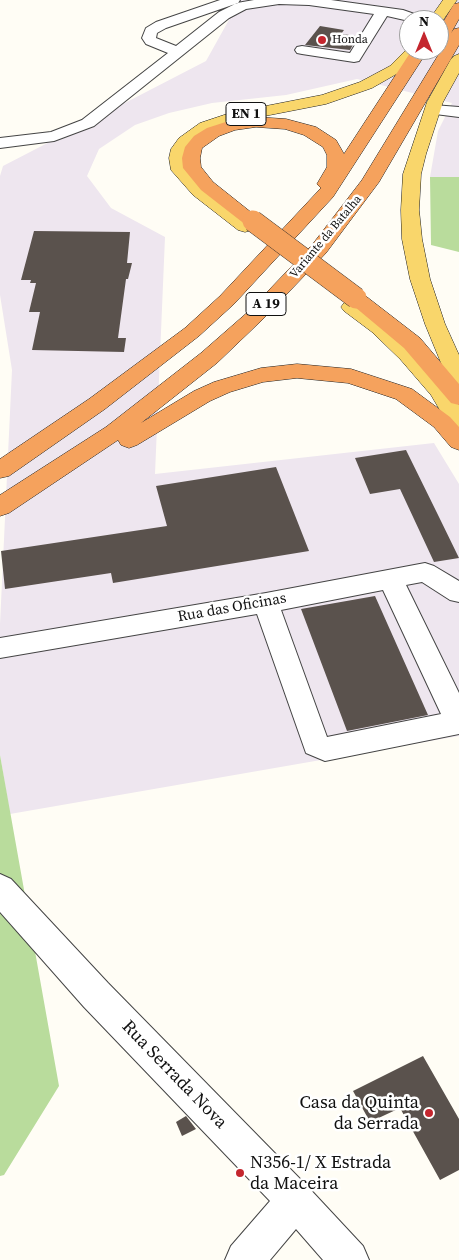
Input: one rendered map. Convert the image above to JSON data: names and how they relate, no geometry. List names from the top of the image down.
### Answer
{
  "streets": {
    "highway": ["Variante da Batalha", "A 19"],
    "main road": ["EN 1"],
    "street": ["Rua das Oficinas", "Rua Serrada Nova"]
  },
  "places": ["Honda", "Casa da Quinta da Serrada", "N356-1/ X Estrada da Maceira"],
  "north": "top"
}
